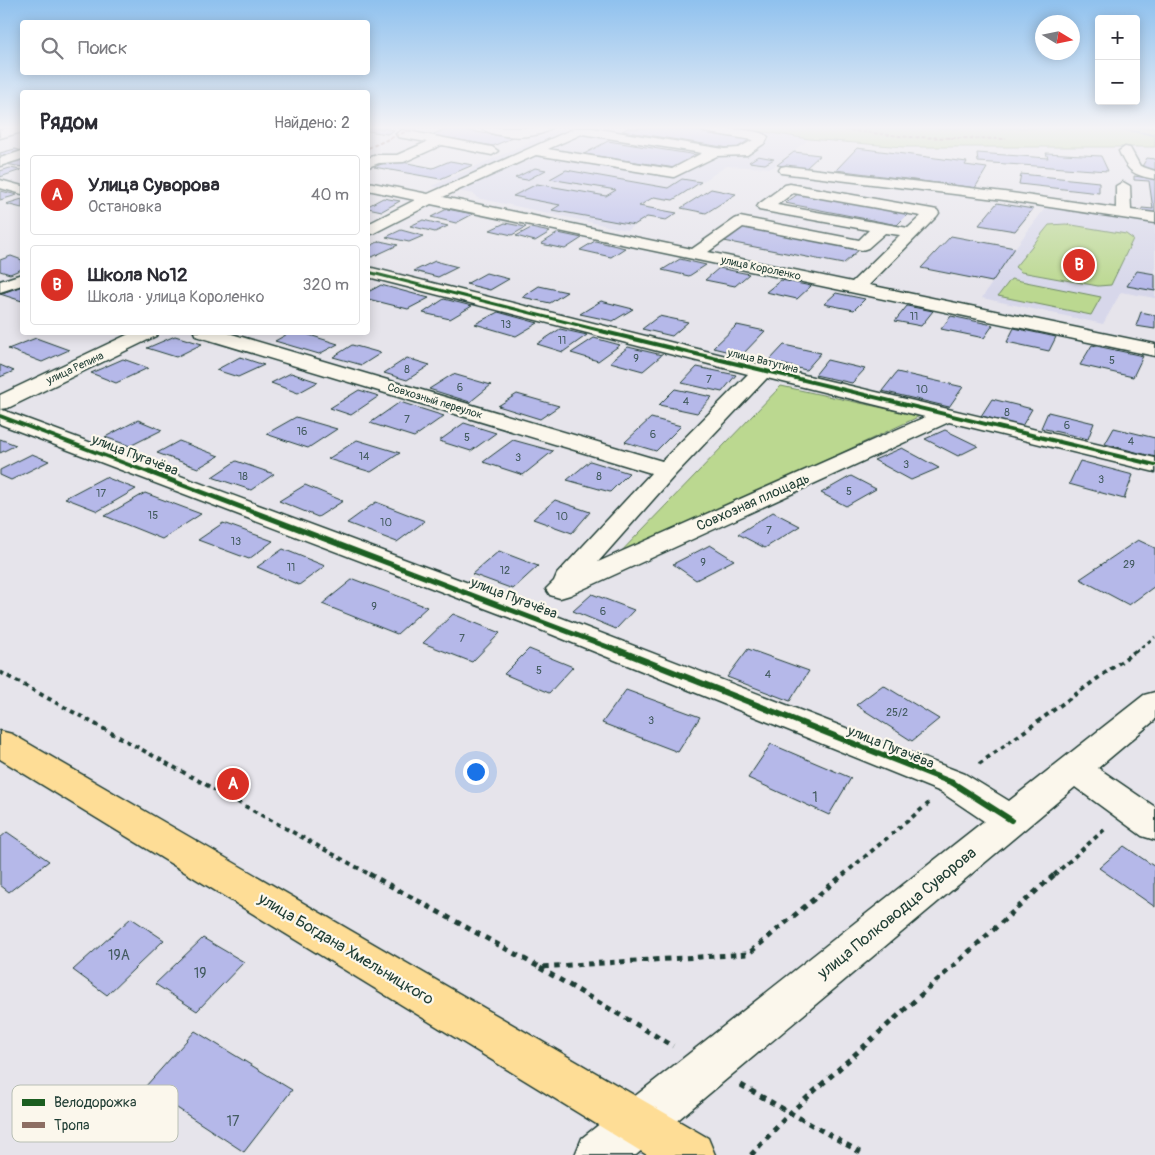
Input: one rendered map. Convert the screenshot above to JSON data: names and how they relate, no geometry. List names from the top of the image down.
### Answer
{
  "streets": {
    "main road": ["улица Богдана Хмельницкого"],
    "street": [
      "улица Короленко",
      "улица Ватутина",
      "улица Репина",
      "Совхозный переулок",
      "улица Пугачёва",
      "Совхозная площадь",
      "улица Полководца Суворова"
    ]
  },
  "crossings": [
    ["улица Ватутина", "Совхозная площадь"],
    ["Совхозный переулок", "Совхозная площадь"],
    ["улица Пугачёва", "Совхозная площадь"],
    ["улица Пугачёва", "улица Полководца Суворова"],
    ["улица Полководца Суворова", "улица Богдана Хмельницкого"]
  ],
  "house_numbers": [
    "11",
    "13",
    "11",
    "9",
    "5",
    "8",
    "7",
    "6",
    "10",
    "4",
    "8",
    "7",
    "6",
    "16",
    "6",
    "5",
    "4",
    "14",
    "3",
    "3",
    "18",
    "8",
    "3",
    "5",
    "17",
    "15",
    "10",
    "10",
    "7",
    "13",
    "9",
    "29",
    "11",
    "12",
    "9",
    "6",
    "7",
    "5",
    "4",
    "25/2",
    "3",
    "1",
    "19А",
    "19",
    "17"
  ],
  "legend": ["Велодорожка", "Тропа"],
  "north": "right",
  "page": {
    "map_buttons": ["+", "−"],
    "search": "Поиск",
    "heading": ["Рядом", "Найдено: 2"],
    "list": [
      {
        "mark": "A",
        "name": "Улица Суворова",
        "note": "Остановка",
        "value": "40 m"
      },
      {
        "mark": "B",
        "name": "Школа №12",
        "note": "Школа · улица Короленко",
        "value": "320 m"
      }
    ],
    "pins": ["B", "A"]
  }
}
